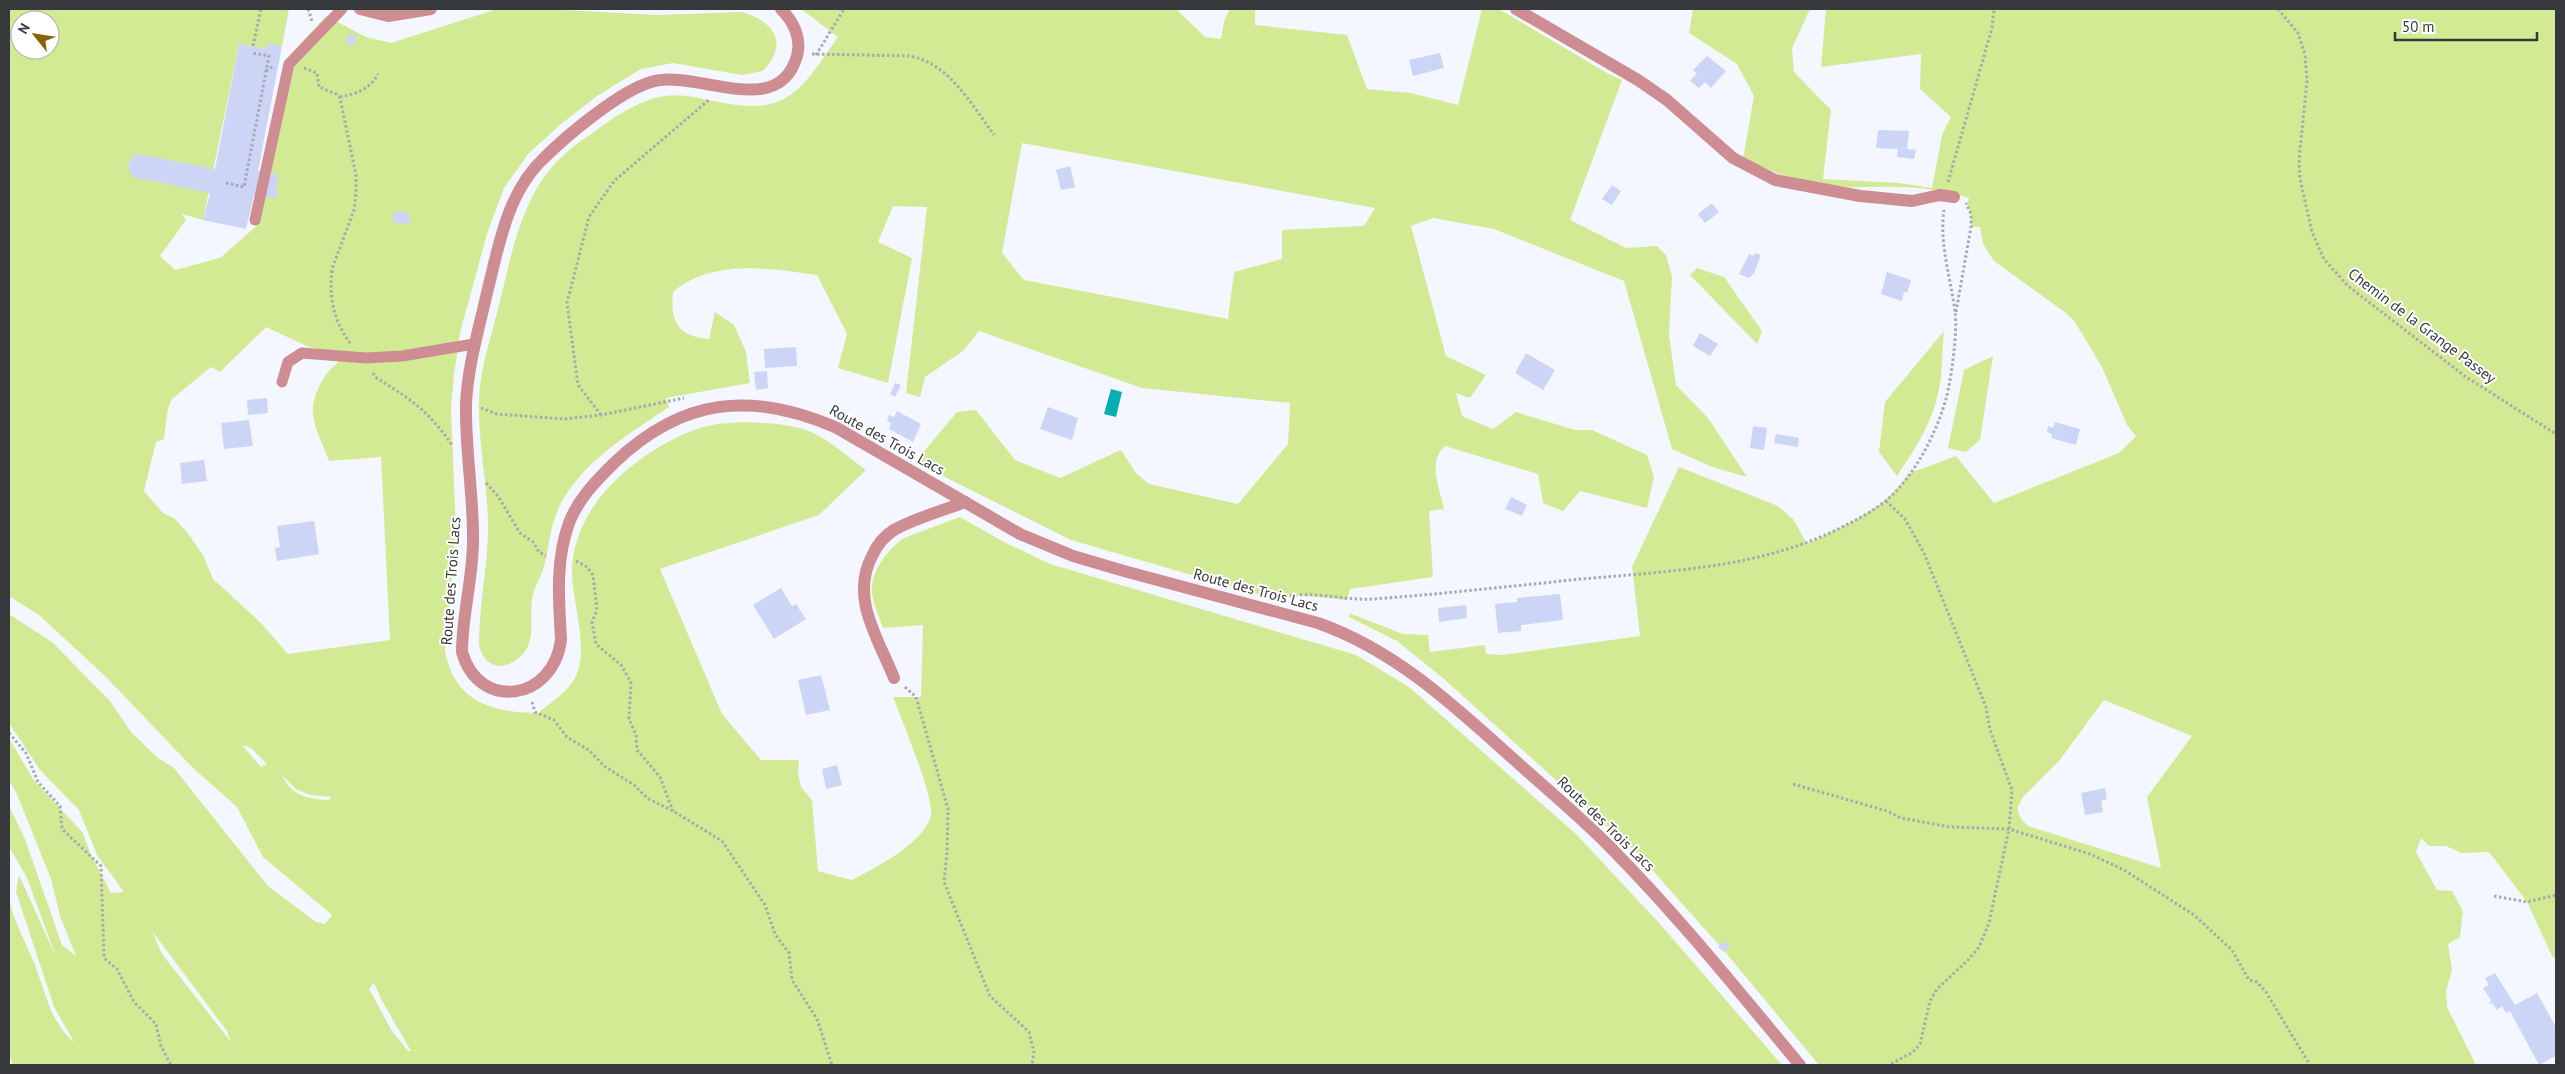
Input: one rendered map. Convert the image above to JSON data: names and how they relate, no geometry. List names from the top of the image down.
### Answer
{
  "streets": {
    "street": ["Route des Trois Lacs"],
    "path": ["Chemin de la Grange Passey"]
  },
  "scale_bar": "50 m",
  "north": "top left"
}
